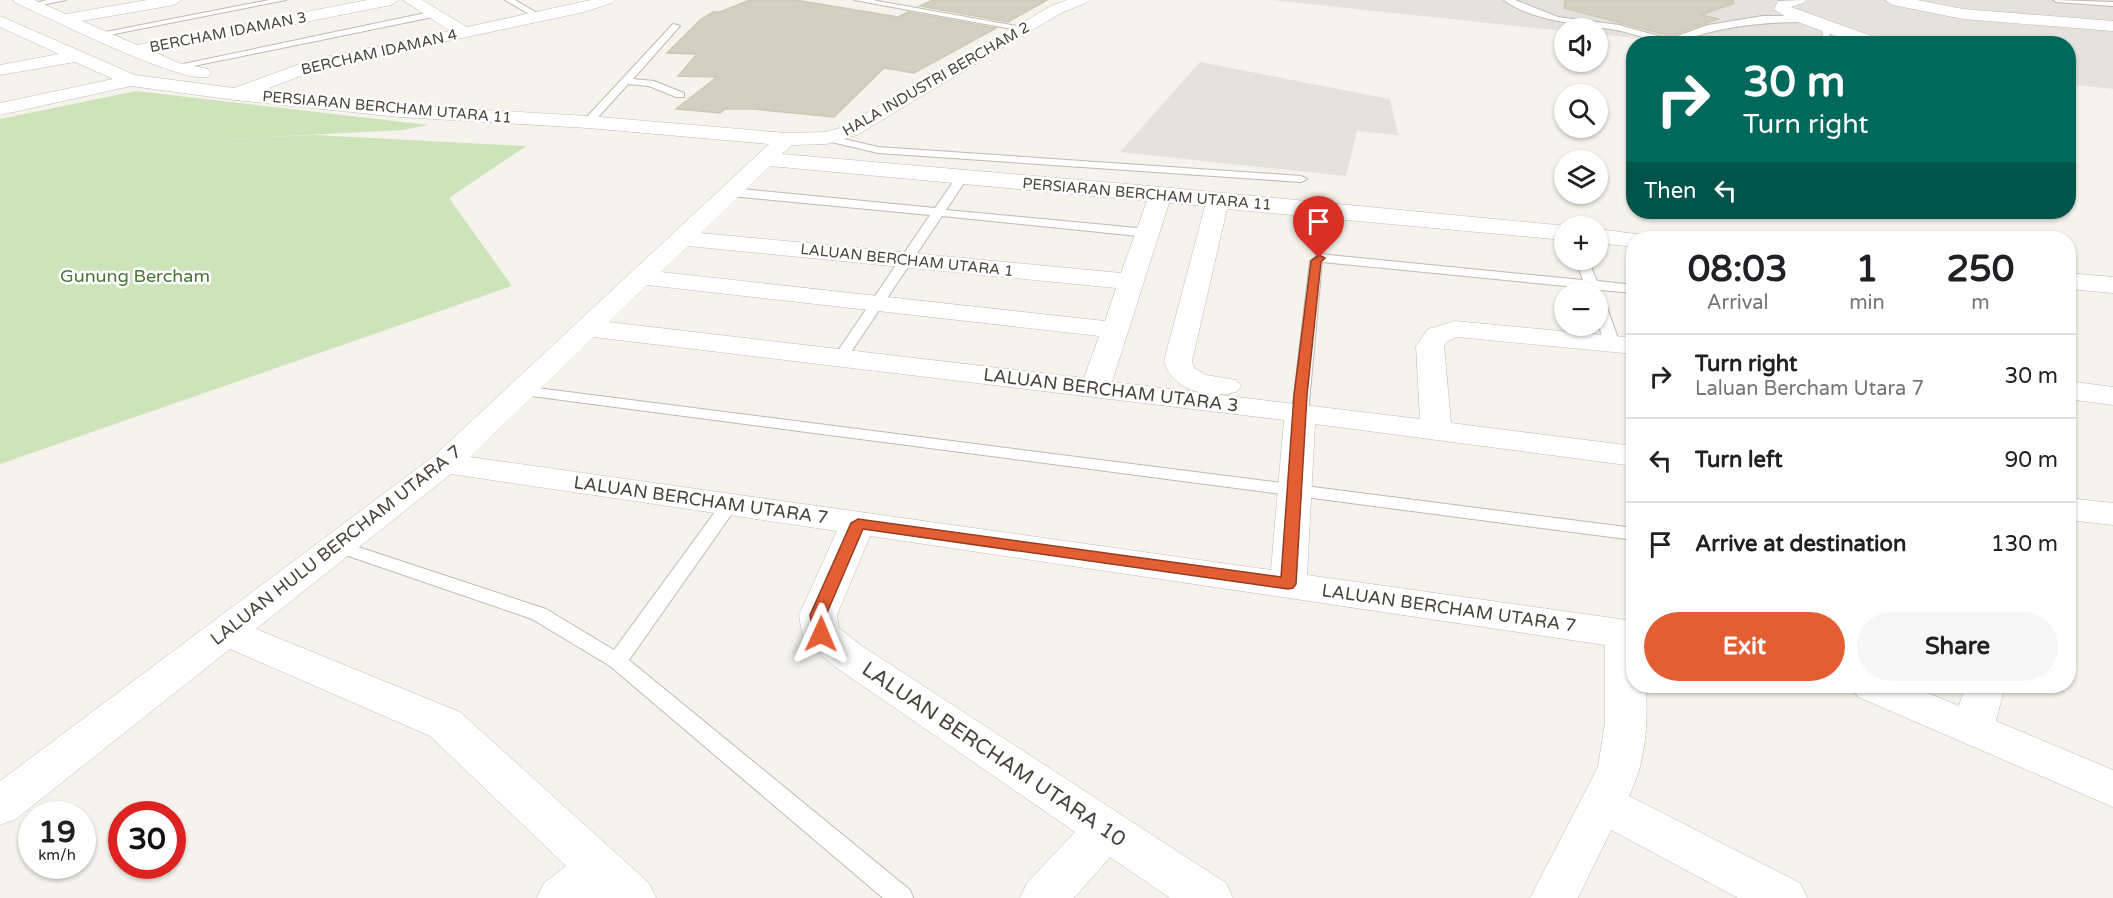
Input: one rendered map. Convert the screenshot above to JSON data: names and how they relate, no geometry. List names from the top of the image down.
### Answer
{
  "streets": {
    "street": [
      "BERCHAM IDAMAN 3",
      "BERCHAM IDAMAN 4",
      "HALA INDUSTRI BERCHAM 2",
      "PERSIARAN BERCHAM UTARA 11",
      "LALUAN BERCHAM UTARA 1",
      "LALUAN BERCHAM UTARA 3",
      "LALUAN BERCHAM UTARA 7",
      "LALUAN HULU BERCHAM UTARA 7",
      "LALUAN BERCHAM UTARA 10"
    ]
  },
  "crossings": [
    ["BERCHAM IDAMAN 3", "BERCHAM IDAMAN 4"],
    ["HALA INDUSTRI BERCHAM 2", "PERSIARAN BERCHAM UTARA 11"],
    ["HALA INDUSTRI BERCHAM 2", "LALUAN HULU BERCHAM UTARA 7"],
    ["PERSIARAN BERCHAM UTARA 11", "LALUAN HULU BERCHAM UTARA 7"],
    ["LALUAN BERCHAM UTARA 1", "LALUAN HULU BERCHAM UTARA 7"],
    ["LALUAN BERCHAM UTARA 3", "LALUAN HULU BERCHAM UTARA 7"],
    ["LALUAN BERCHAM UTARA 7", "LALUAN HULU BERCHAM UTARA 7"],
    ["LALUAN BERCHAM UTARA 7", "LALUAN BERCHAM UTARA 10"]
  ],
  "parks": ["Gunung Bercham"],
  "page": {
    "map_buttons": ["+", "−"],
    "turn": ["30 m", "Turn right"],
    "then": "Then",
    "eta": [
      "08:03",
      "Arrival",
      "1",
      "min",
      "250",
      "m"
    ],
    "list": [
      {
        "name": "Turn right",
        "note": "Laluan Bercham Utara 7",
        "value": "30 m"
      },
      {
        "name": "Turn left",
        "value": "90 m"
      },
      {
        "name": "Arrive at destination",
        "value": "130 m"
      }
    ],
    "buttons": ["Exit", "Share"],
    "speed": "19 km/h",
    "limit": "30"
  }
}
